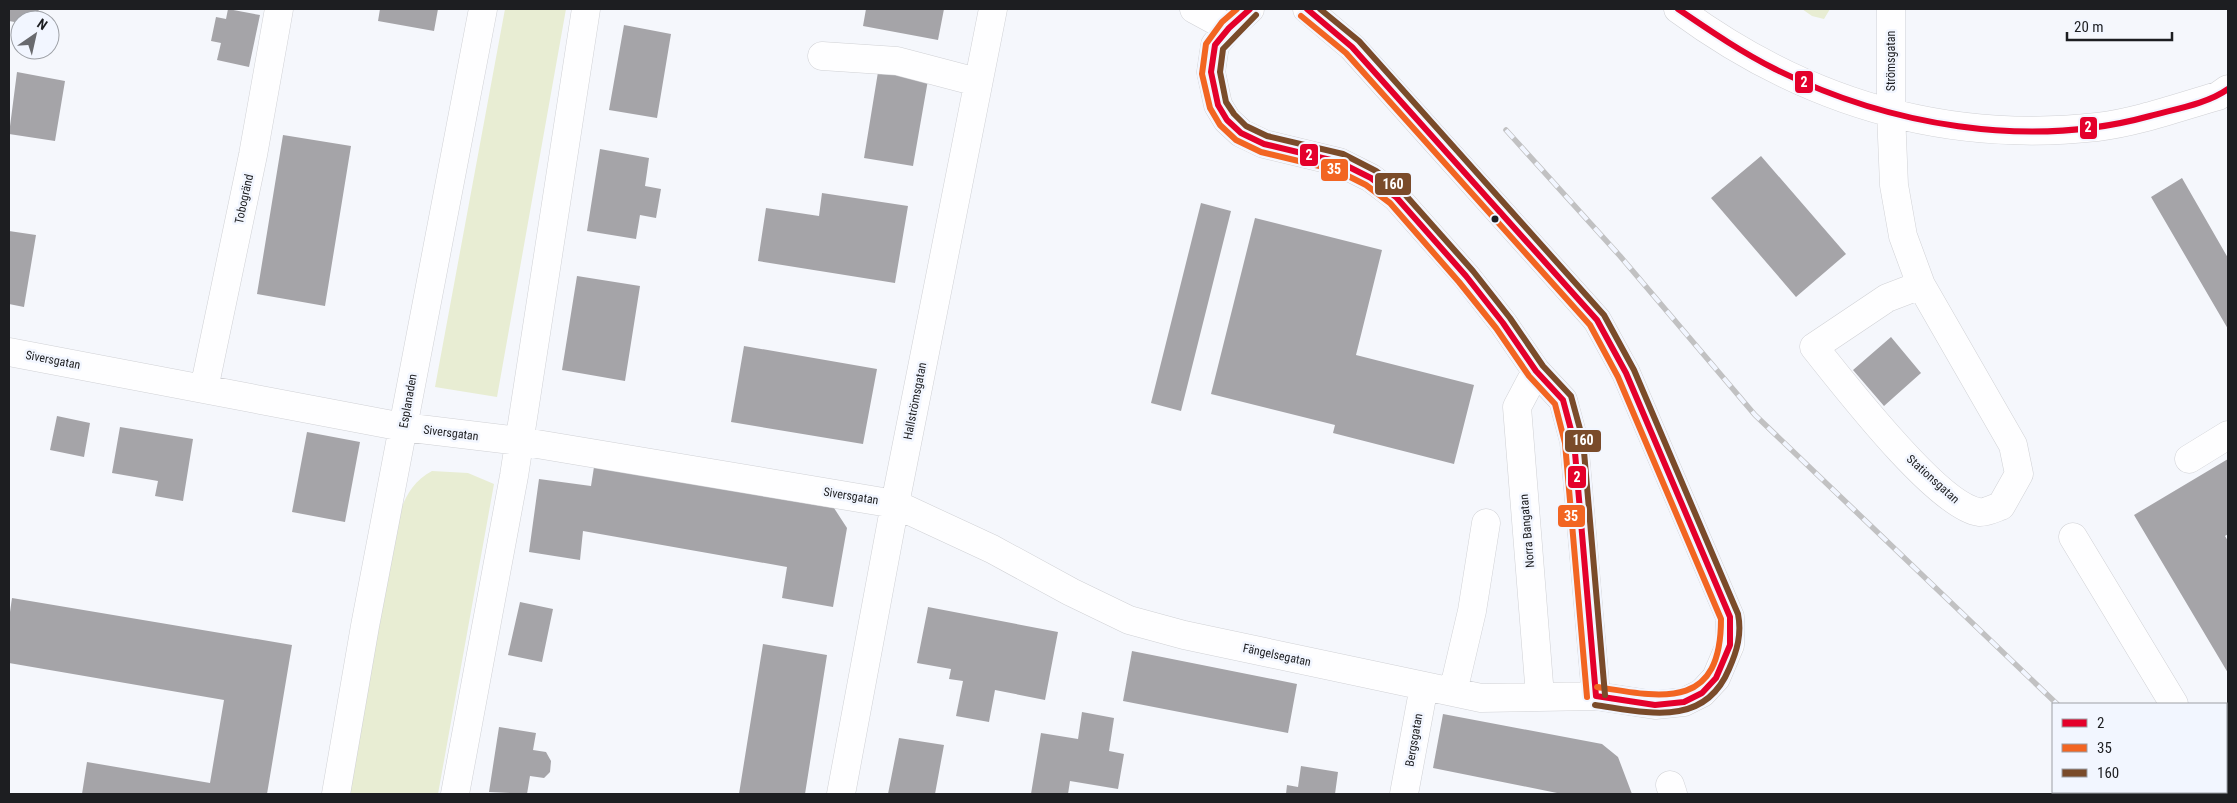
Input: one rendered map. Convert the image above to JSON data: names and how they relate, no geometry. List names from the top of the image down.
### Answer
{
  "streets": {
    "street": [
      "Strömsgatan",
      "Tobogränd",
      "Siversgatan",
      "Esplanaden",
      "Hallströmsgatan",
      "Stationsgatan",
      "Norra Bangatan",
      "Fängelsegatan",
      "Bergsgatan"
    ]
  },
  "crossings": [
    ["Strömsgatan", "Stationsgatan"],
    ["Tobogränd", "Siversgatan"],
    ["Siversgatan", "Esplanaden"],
    ["Siversgatan", "Hallströmsgatan"],
    ["Siversgatan", "Fängelsegatan"],
    ["Hallströmsgatan", "Fängelsegatan"],
    ["Norra Bangatan", "Fängelsegatan"],
    ["Fängelsegatan", "Bergsgatan"]
  ],
  "lines": ["transit line 2", "transit line 35", "transit line 160"],
  "legend": ["2", "35", "160"],
  "scale_bar": "20 m",
  "north": "top right"
}
